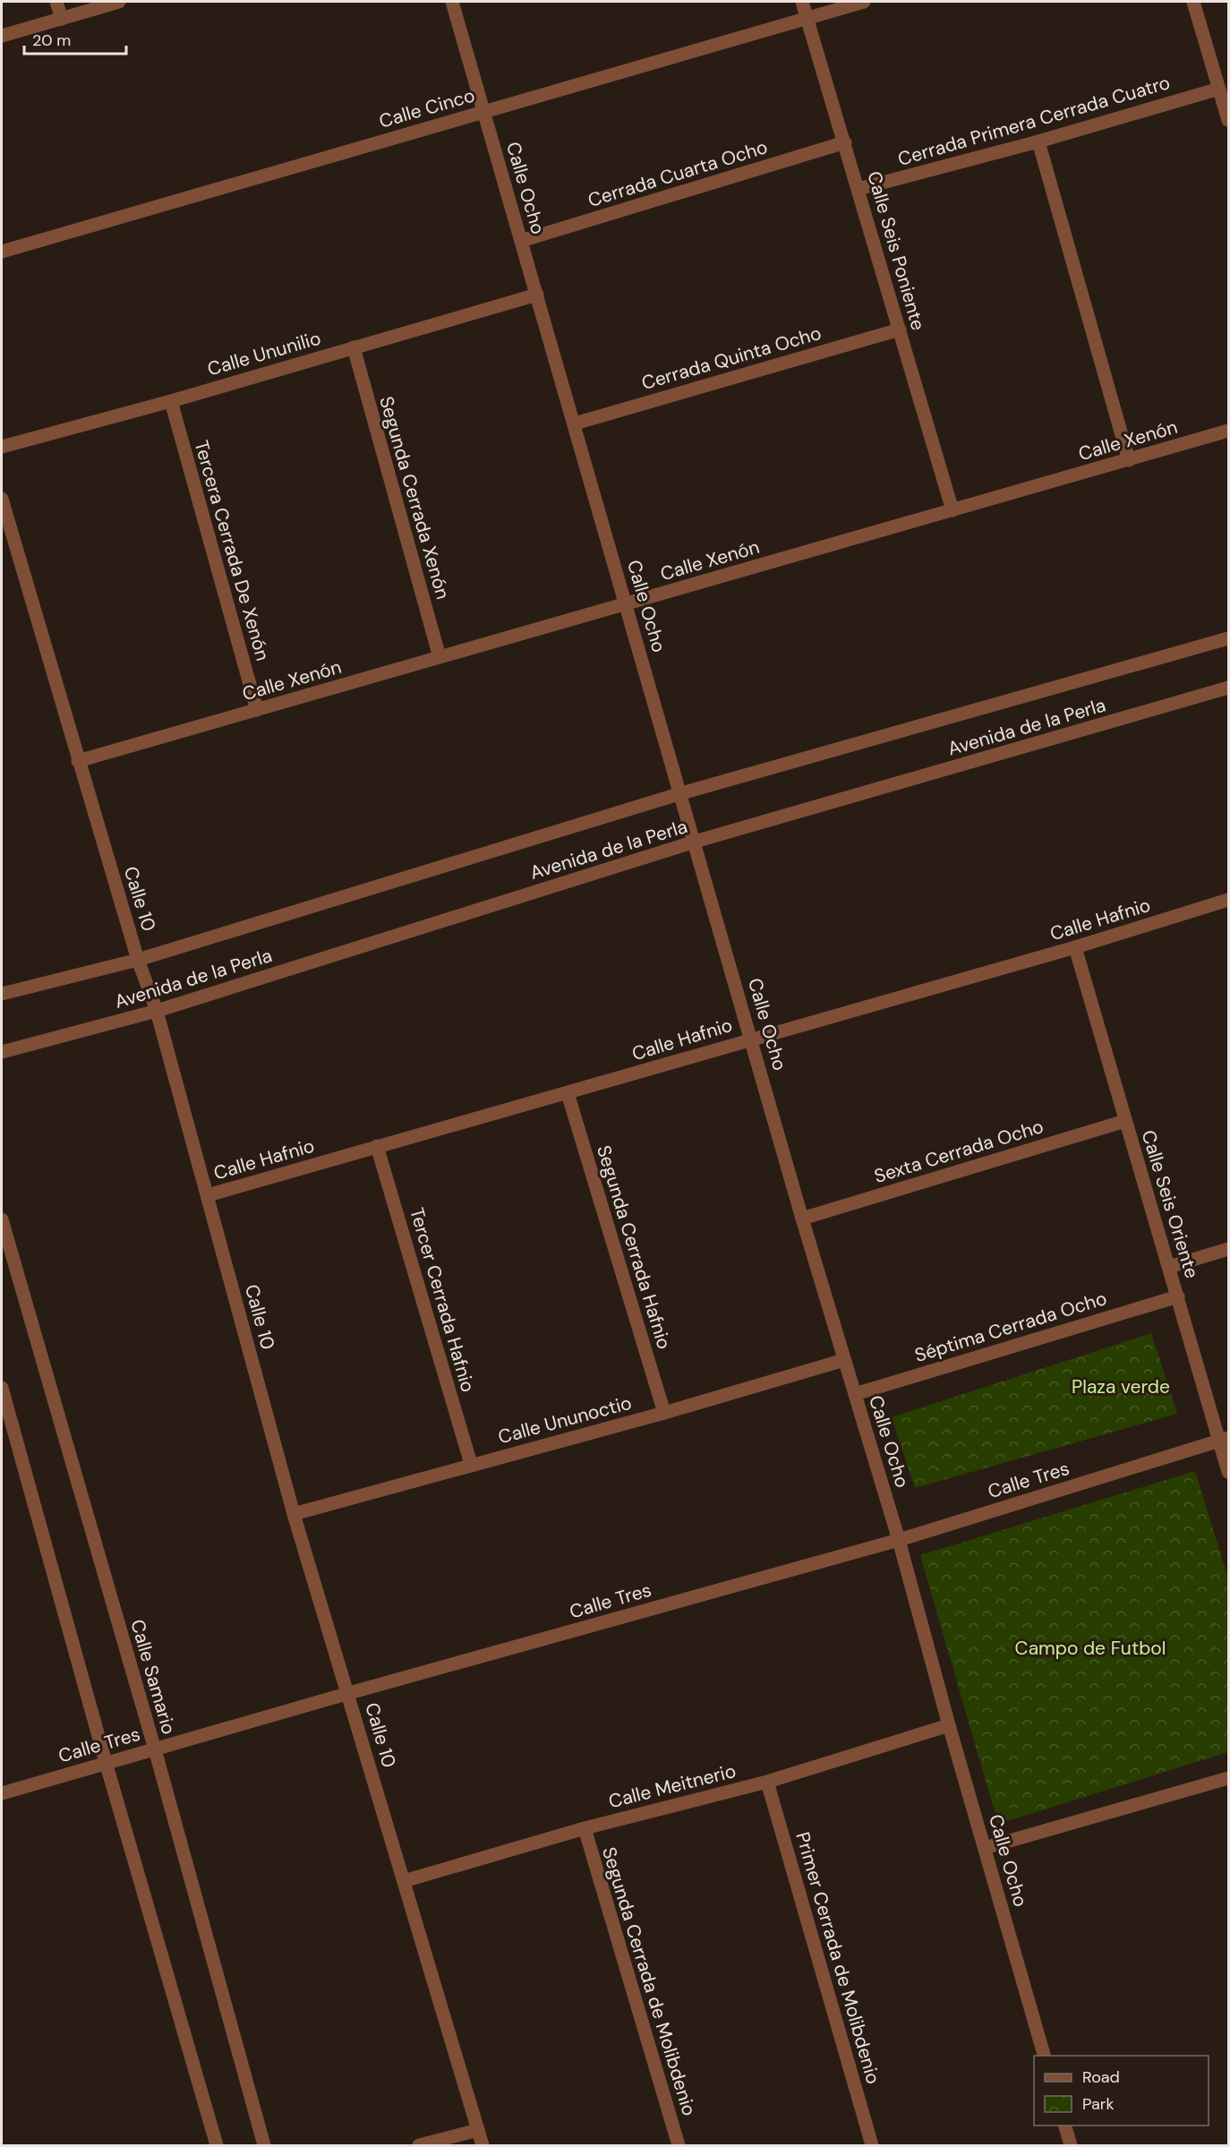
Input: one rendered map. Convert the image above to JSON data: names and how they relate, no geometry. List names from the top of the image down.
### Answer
{
  "streets": {
    "street": [
      "Calle Cinco",
      "Cerrada Primera Cerrada Cuatro",
      "Cerrada Cuarta Ocho",
      "Calle Ocho",
      "Calle Seis Poniente",
      "Calle Ununilio",
      "Cerrada Quinta Ocho",
      "Calle Xenón",
      "Segunda Cerrada Xenón",
      "Tercera Cerrada De Xenón",
      "Avenida de la Perla",
      "Calle 10",
      "Calle Hafnio",
      "Sexta Cerrada Ocho",
      "Calle Seis Oriente",
      "Segunda Cerrada Hafnio",
      "Tercer Cerrada Hafnio",
      "Séptima Cerrada Ocho",
      "Calle Ununoctio",
      "Calle Tres",
      "Calle Samario",
      "Calle Meitnerio",
      "Primer Cerrada de Molibdenio",
      "Segunda Cerrada de Molibdenio"
    ]
  },
  "crossings": [
    ["Calle Cinco", "Calle Ocho"],
    ["Calle Cinco", "Calle Seis Poniente"],
    ["Cerrada Primera Cerrada Cuatro", "Calle Seis Poniente"],
    ["Cerrada Cuarta Ocho", "Calle Ocho"],
    ["Cerrada Cuarta Ocho", "Calle Seis Poniente"],
    ["Calle Ocho", "Calle Ununilio"],
    ["Calle Ocho", "Cerrada Quinta Ocho"],
    ["Calle Ocho", "Calle Xenón"],
    ["Calle Ocho", "Avenida de la Perla"],
    ["Calle Ocho", "Calle Hafnio"],
    ["Calle Ocho", "Sexta Cerrada Ocho"],
    ["Calle Ocho", "Séptima Cerrada Ocho"],
    ["Calle Ocho", "Calle Ununoctio"],
    ["Calle Ocho", "Calle Tres"],
    ["Calle Ocho", "Calle Meitnerio"],
    ["Calle Seis Poniente", "Cerrada Quinta Ocho"],
    ["Calle Seis Poniente", "Calle Xenón"],
    ["Calle Ununilio", "Segunda Cerrada Xenón"],
    ["Calle Ununilio", "Tercera Cerrada De Xenón"],
    ["Calle Xenón", "Segunda Cerrada Xenón"],
    ["Calle Xenón", "Tercera Cerrada De Xenón"],
    ["Calle Xenón", "Calle 10"],
    ["Avenida de la Perla", "Calle 10"],
    ["Calle 10", "Calle Hafnio"],
    ["Calle 10", "Calle Ununoctio"],
    ["Calle 10", "Calle Tres"],
    ["Calle 10", "Calle Meitnerio"],
    ["Calle Hafnio", "Calle Seis Oriente"],
    ["Calle Hafnio", "Segunda Cerrada Hafnio"],
    ["Calle Hafnio", "Tercer Cerrada Hafnio"],
    ["Sexta Cerrada Ocho", "Calle Seis Oriente"],
    ["Calle Seis Oriente", "Séptima Cerrada Ocho"],
    ["Calle Seis Oriente", "Calle Tres"],
    ["Segunda Cerrada Hafnio", "Calle Ununoctio"],
    ["Tercer Cerrada Hafnio", "Calle Ununoctio"],
    ["Calle Tres", "Calle Samario"],
    ["Calle Meitnerio", "Primer Cerrada de Molibdenio"],
    ["Calle Meitnerio", "Segunda Cerrada de Molibdenio"]
  ],
  "parks": ["Plaza verde", "Campo de Futbol"],
  "legend": ["Road", "Park"],
  "scale_bar": "20 m"
}
